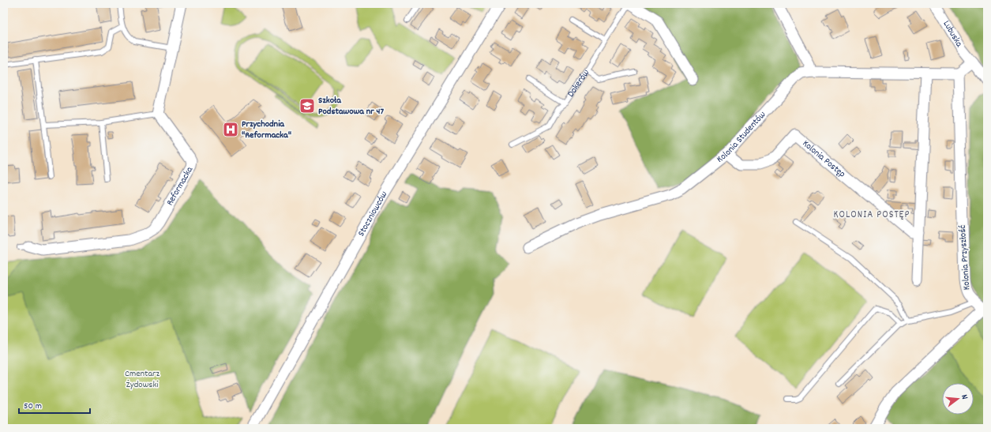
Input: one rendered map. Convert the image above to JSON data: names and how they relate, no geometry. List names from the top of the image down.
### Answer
{
  "streets": {
    "street": [
      "Lubuska",
      "Dokerów",
      "Kolonia Studentów",
      "Kolonia Postęp",
      "Reformacka",
      "Stoczniowców",
      "Kolonia Przyszłość"
    ]
  },
  "crossings": [
    ["Kolonia Studentów", "Kolonia Postęp"],
    ["Kolonia Studentów", "Kolonia Przyszłość"]
  ],
  "districts": ["KOLONIA POSTĘP"],
  "parks": ["Cmentarz Żydowski"],
  "places": {
    "school or university": ["Szkoła Podstawowa nr 47"],
    "hospital": ["Przychodnia \"Reformacka\""]
  },
  "scale_bar": "50 m",
  "north": "right"
}
